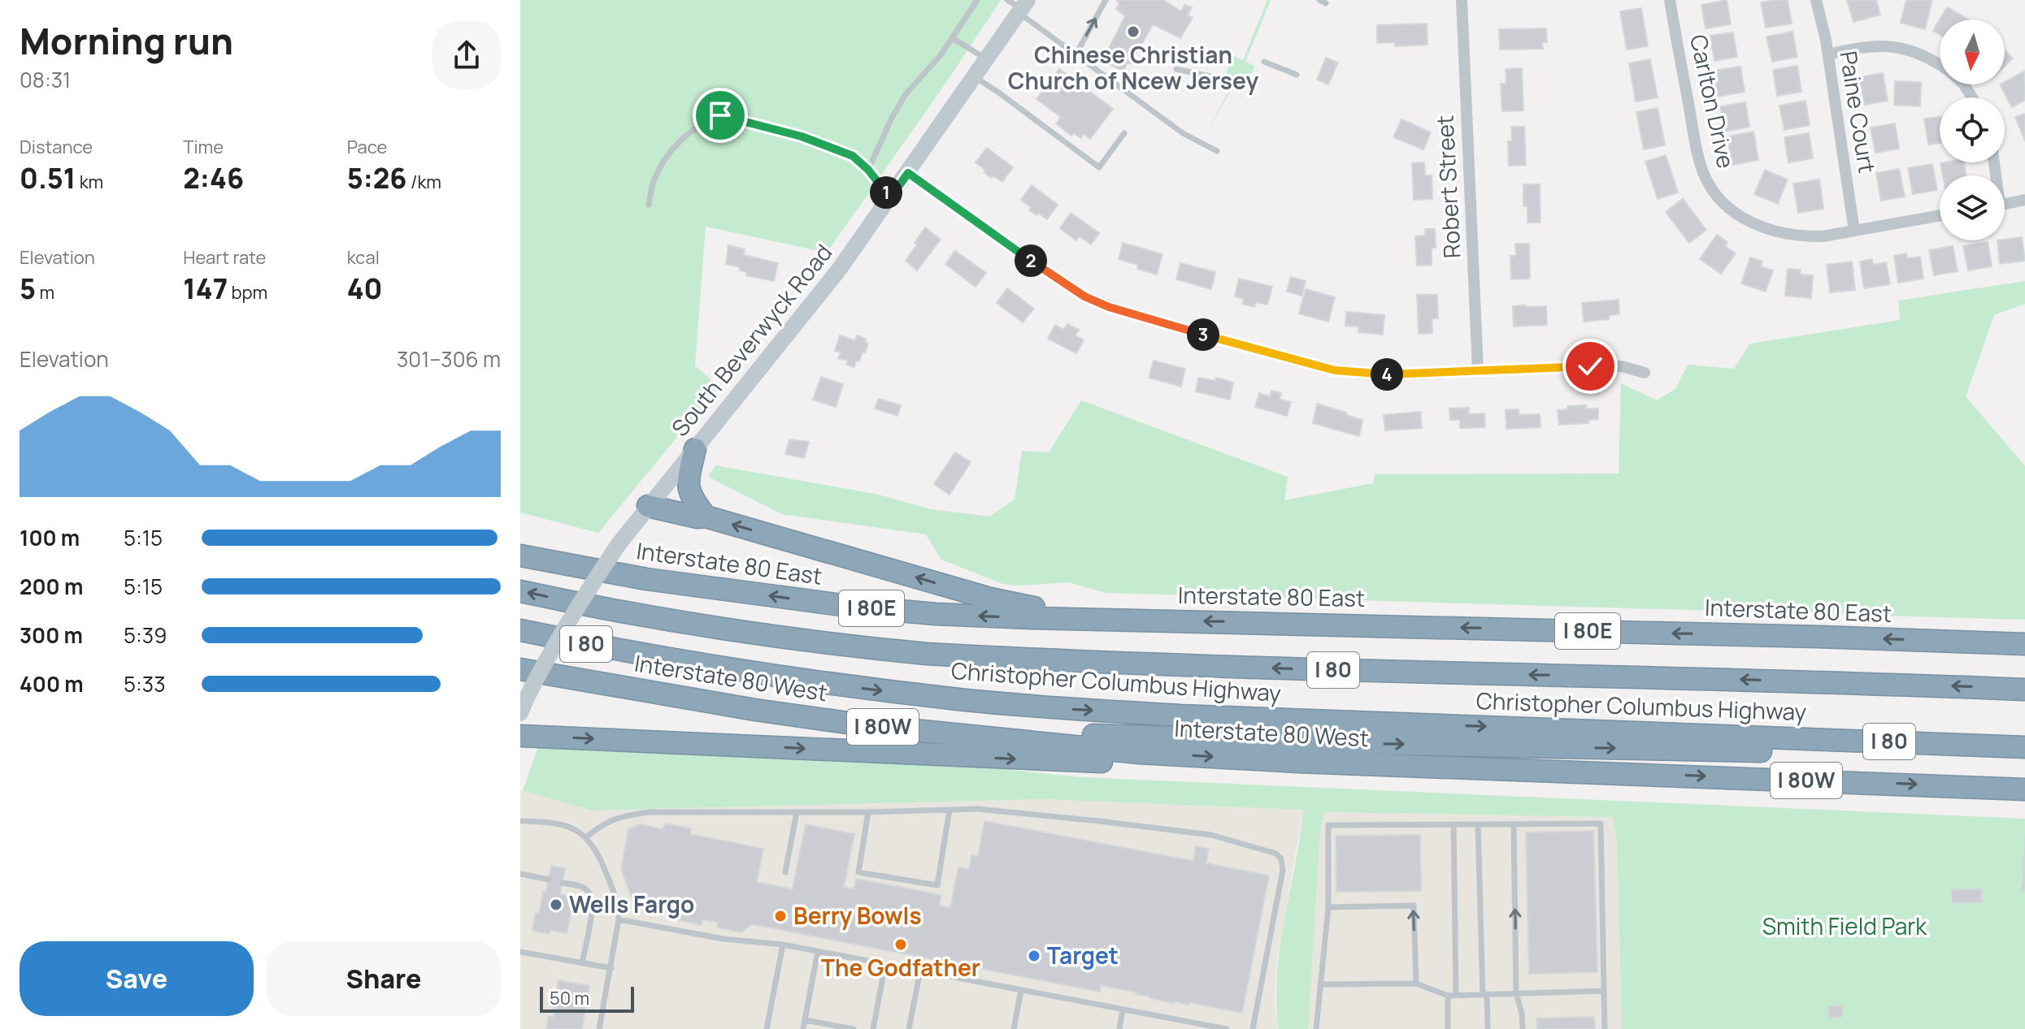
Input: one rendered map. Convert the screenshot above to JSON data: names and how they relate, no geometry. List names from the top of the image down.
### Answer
{
  "streets": {
    "highway": [
      "Interstate 80 East",
      "I 80E",
      "I 80",
      "Interstate 80 West",
      "Christopher Columbus Highway",
      "I 80W"
    ],
    "main road": ["South Beverwyck Road"],
    "street": ["Carlton Drive", "Paine Court", "Robert Street"]
  },
  "crossings": [
    ["Carlton Drive", "Paine Court"]
  ],
  "parks": ["Smith Field Park"],
  "places": [
    "Chinese Christian Church of Ncew Jersey",
    "Wells Fargo",
    "Berry Bowls",
    "The Godfather",
    "Target"
  ],
  "scale_bar": "50 m",
  "north": "bottom",
  "page": {
    "heading": ["Morning run", "08:31"],
    "stats": [
      ["Distance", "0.51 km"],
      ["Time", "2:46"],
      ["Pace", "5:26 /km"],
      ["Elevation", "5 m"],
      ["Heart rate", "147 bpm"],
      ["kcal", "40"]
    ],
    "pins": [
      "1",
      "2",
      "3",
      "4"
    ],
    "chart": ["Elevation", "301–306 m"],
    "list": [
      {
        "name": "100 m",
        "note": "5:15"
      },
      {
        "name": "200 m",
        "note": "5:15"
      },
      {
        "name": "300 m",
        "note": "5:39"
      },
      {
        "name": "400 m",
        "note": "5:33"
      }
    ],
    "buttons": ["Save", "Share"],
    "scale": "50 m"
  }
}
